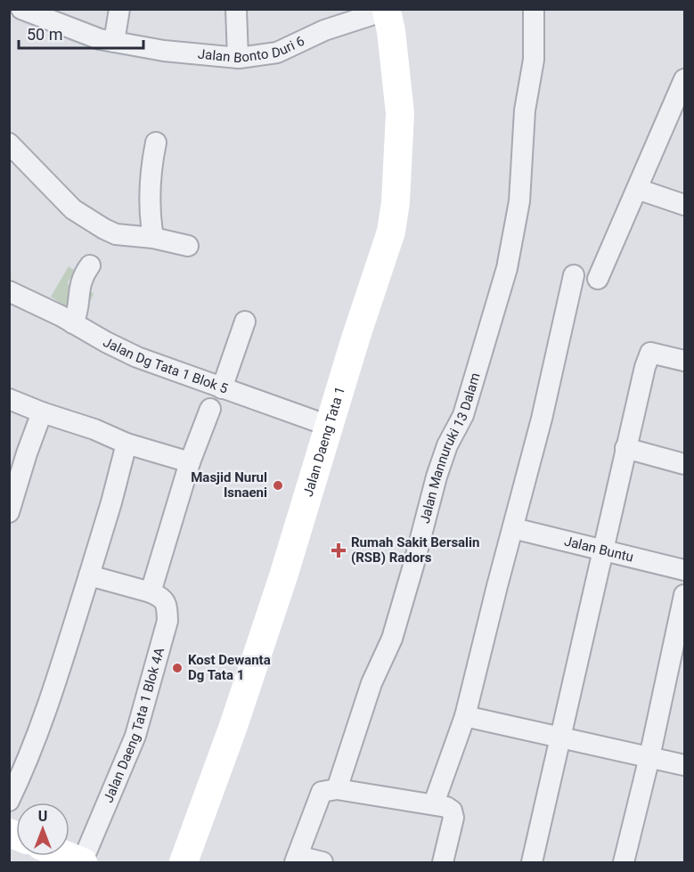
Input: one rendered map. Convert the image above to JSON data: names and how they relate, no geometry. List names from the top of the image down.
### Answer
{
  "streets": {
    "street": [
      "Jalan Bonto Duri 6",
      "Jalan Dg Tata 1 Blok 5",
      "Jalan Daeng Tata 1",
      "Jalan Mannuruki 13 Dalam",
      "Jalan Buntu",
      "Jalan Daeng Tata 1 Blok 4A"
    ]
  },
  "crossings": [
    ["Jalan Bonto Duri 6", "Jalan Daeng Tata 1"],
    ["Jalan Dg Tata 1 Blok 5", "Jalan Daeng Tata 1"]
  ],
  "places": {
    "other": ["Masjid Nurul Isnaeni", "Kost Dewanta Dg Tata 1"],
    "health": ["Rumah Sakit Bersalin (RSB) Radors"]
  },
  "scale_bar": "50 m",
  "north": "top"
}
